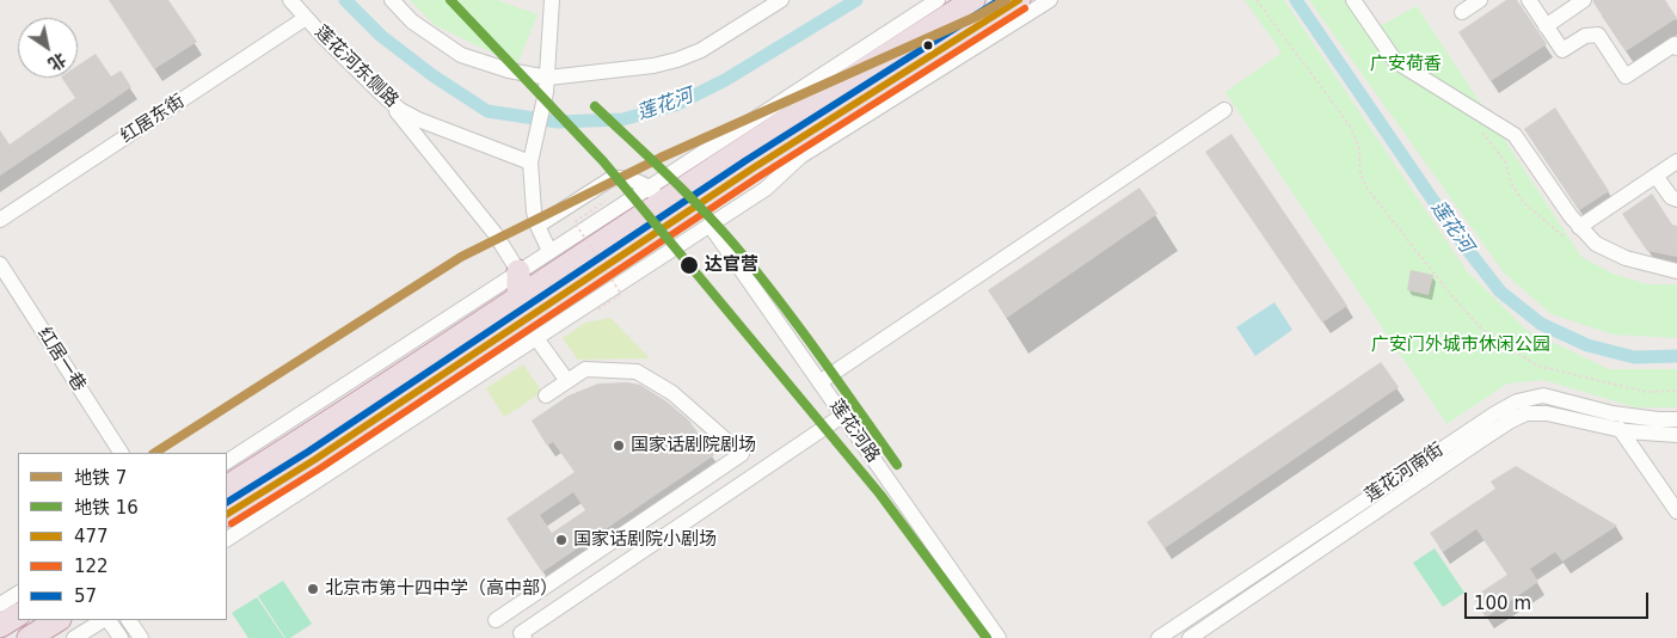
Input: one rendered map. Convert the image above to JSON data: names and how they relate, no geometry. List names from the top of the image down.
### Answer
{
  "streets": {
    "street": [
      "莲花河东侧路",
      "红居东街",
      "红居一巷",
      "莲花河路",
      "莲花河南街"
    ]
  },
  "crossings": [
    ["莲花河东侧路", "红居东街"]
  ],
  "water": ["莲花河"],
  "parks": ["广安荷香", "广安门外城市休闲公园"],
  "places": [
    "达官营",
    "国家话剧院剧场",
    "国家话剧院小剧场",
    "北京市第十四中学（高中部）"
  ],
  "lines": [
    "metro line 7",
    "metro line 16",
    "transit line 477",
    "transit line 57",
    "transit line 122"
  ],
  "legend": [
    "地铁 7",
    "地铁 16",
    "477",
    "122",
    "57"
  ],
  "scale_bar": "100 m",
  "north": "bottom right"
}
